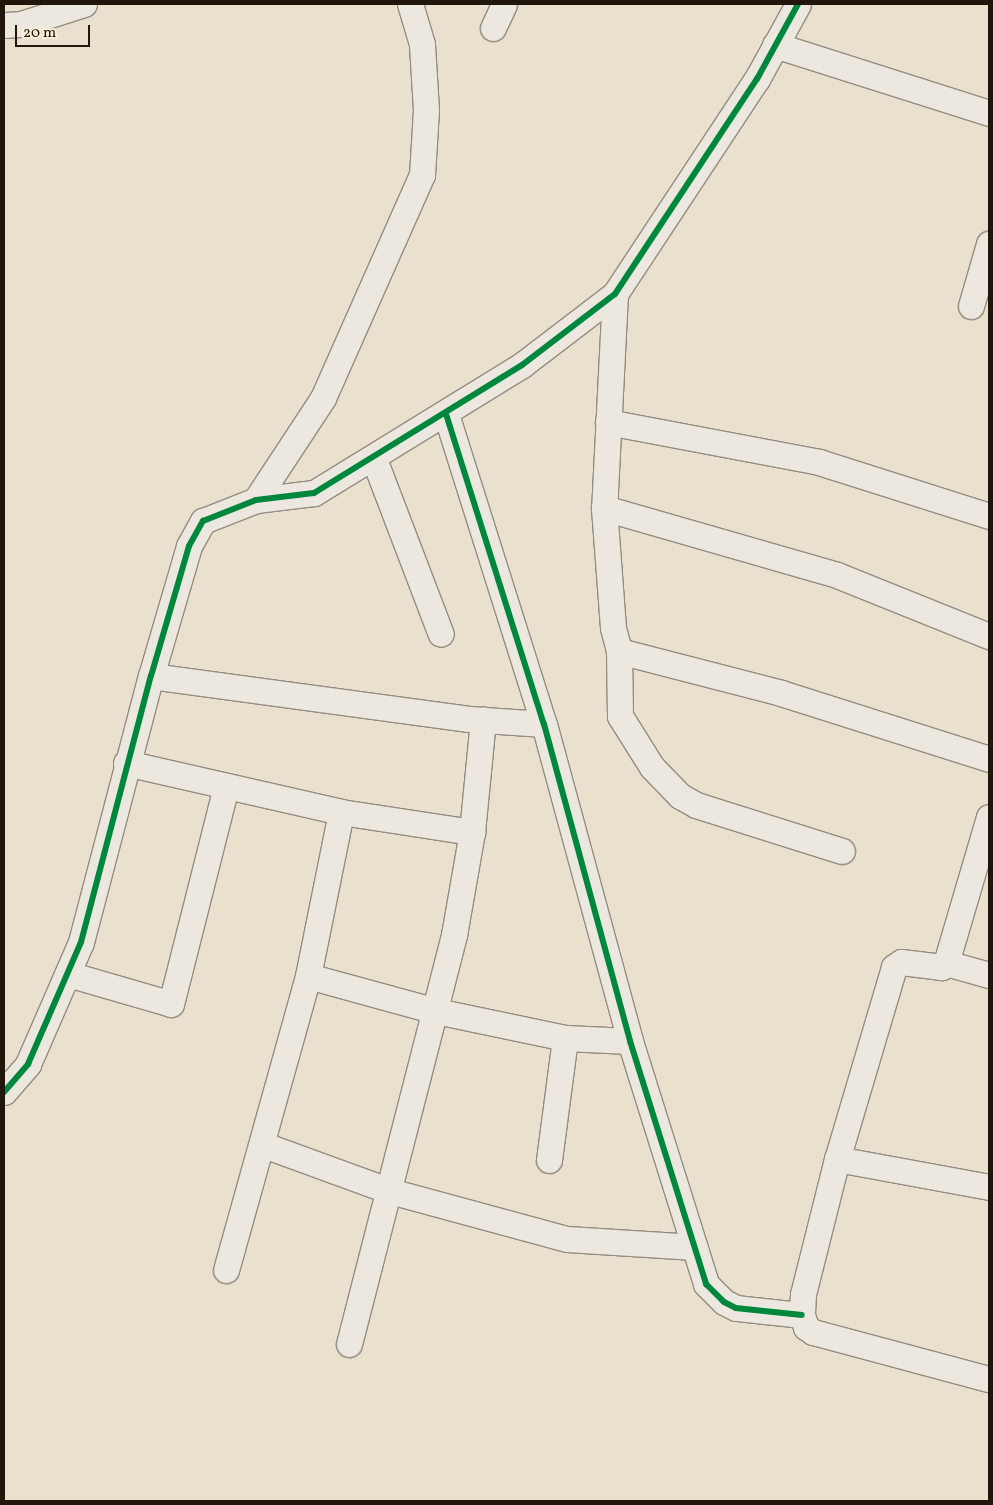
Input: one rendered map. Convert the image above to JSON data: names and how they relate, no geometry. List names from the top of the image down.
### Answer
{
  "scale_bar": "20 m"
}
